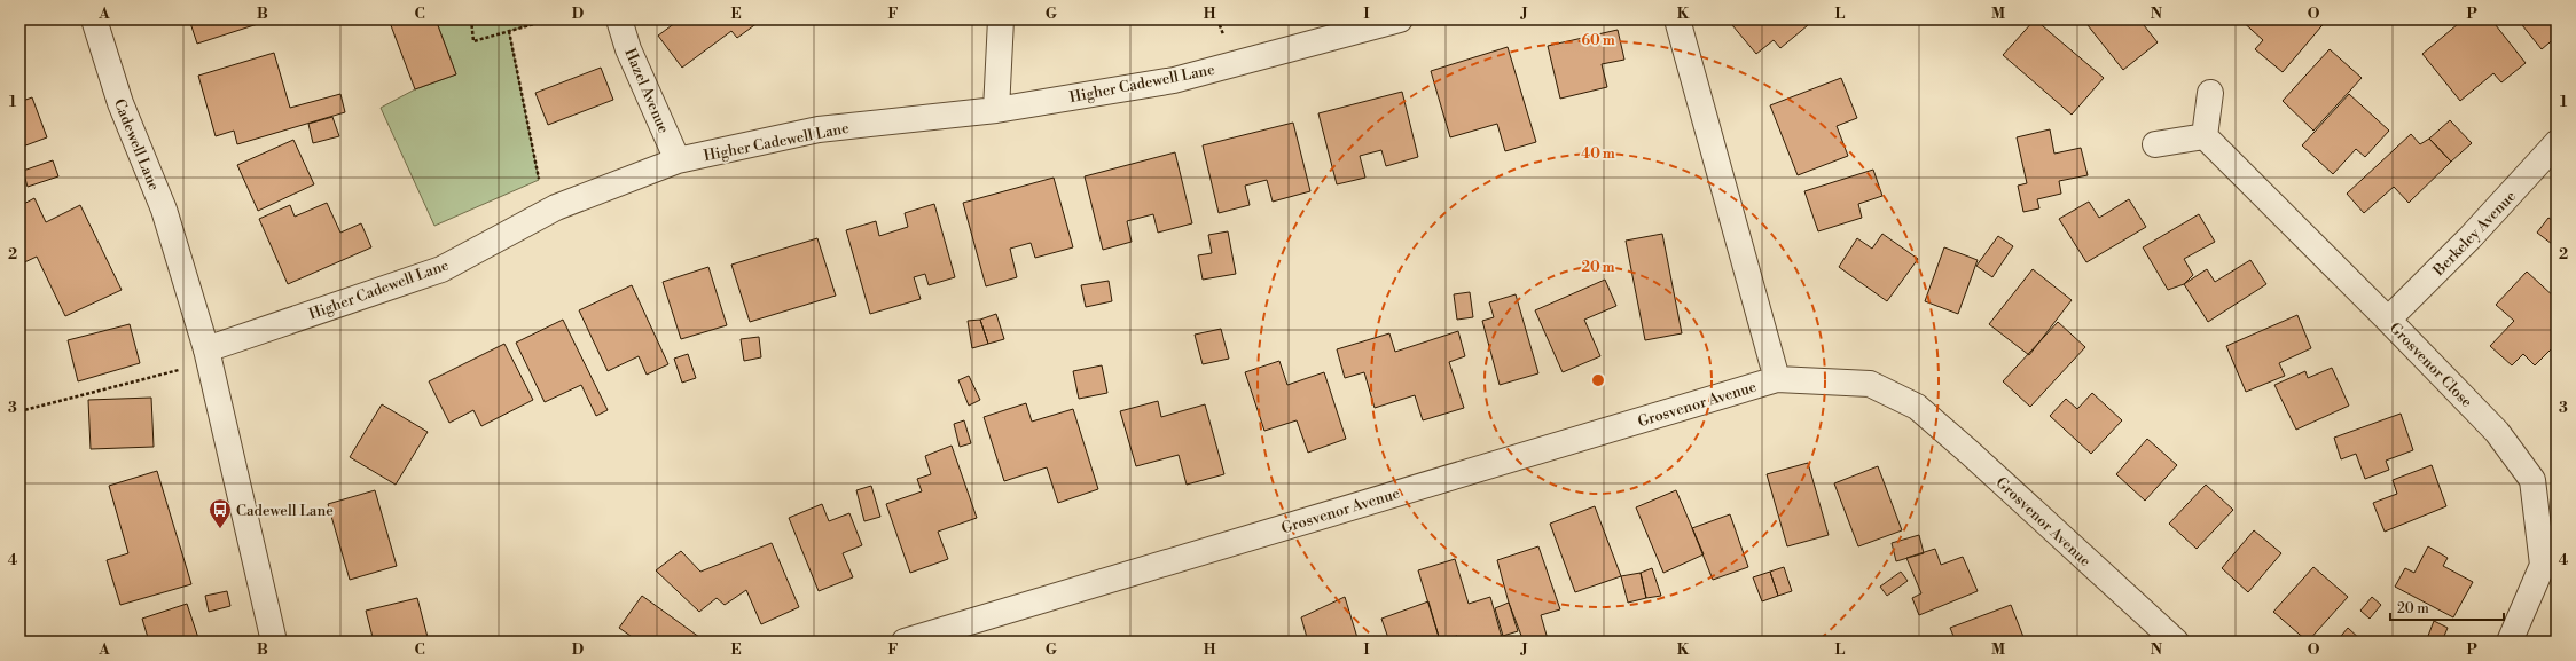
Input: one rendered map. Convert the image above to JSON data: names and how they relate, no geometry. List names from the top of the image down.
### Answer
{
  "streets": {
    "street": [
      "Higher Cadewell Lane",
      "Hazel Avenue",
      "Cadewell Lane",
      "Berkeley Avenue",
      "Grosvenor Close",
      "Grosvenor Avenue"
    ]
  },
  "crossings": [
    ["Higher Cadewell Lane", "Hazel Avenue"],
    ["Higher Cadewell Lane", "Cadewell Lane"],
    ["Berkeley Avenue", "Grosvenor Close"]
  ],
  "places": {
    "bus stop": ["Cadewell Lane"]
  },
  "scale_bar": "20 m",
  "grid": {
    "columns": [
      "A",
      "B",
      "C",
      "D",
      "E",
      "F",
      "G",
      "H",
      "I",
      "J",
      "K",
      "L",
      "M",
      "N",
      "O",
      "P"
    ],
    "rows": [
      "1",
      "2",
      "3",
      "4"
    ]
  },
  "rings": ["60 m", "40 m", "20 m"]
}
